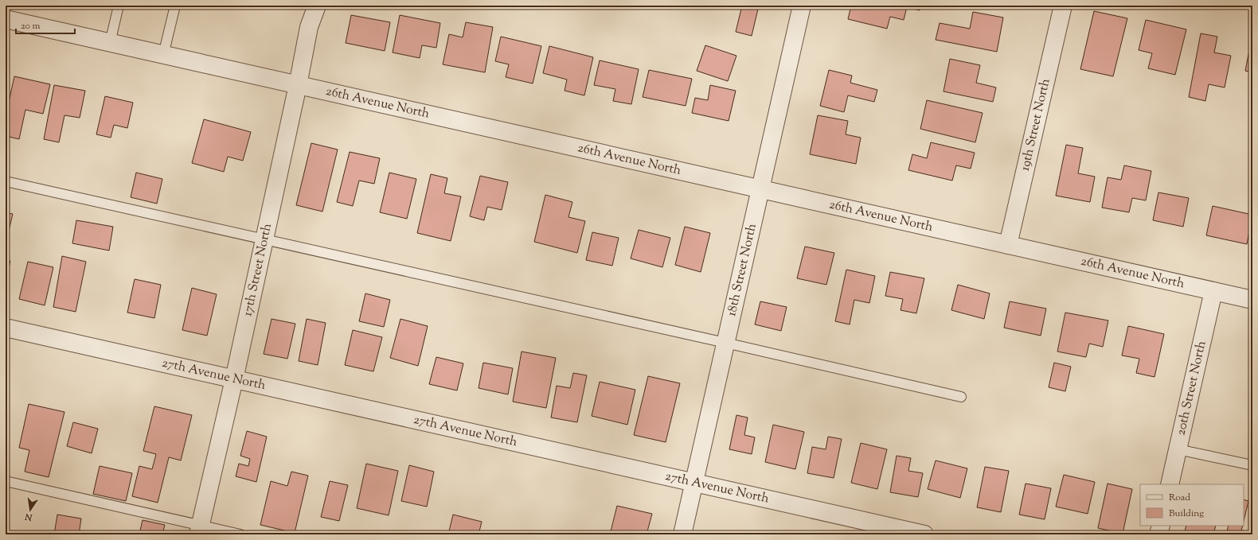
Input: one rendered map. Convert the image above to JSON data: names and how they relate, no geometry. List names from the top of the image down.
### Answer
{
  "streets": {
    "street": [
      "26th Avenue North",
      "19th Street North",
      "17th Street North",
      "18th Street North",
      "27th Avenue North",
      "20th Street North"
    ]
  },
  "crossings": [
    ["26th Avenue North", "19th Street North"],
    ["26th Avenue North", "17th Street North"],
    ["26th Avenue North", "18th Street North"],
    ["26th Avenue North", "20th Street North"],
    ["17th Street North", "27th Avenue North"],
    ["18th Street North", "27th Avenue North"]
  ],
  "legend": ["Road", "Building"],
  "scale_bar": "20 m",
  "north": "bottom"
}
